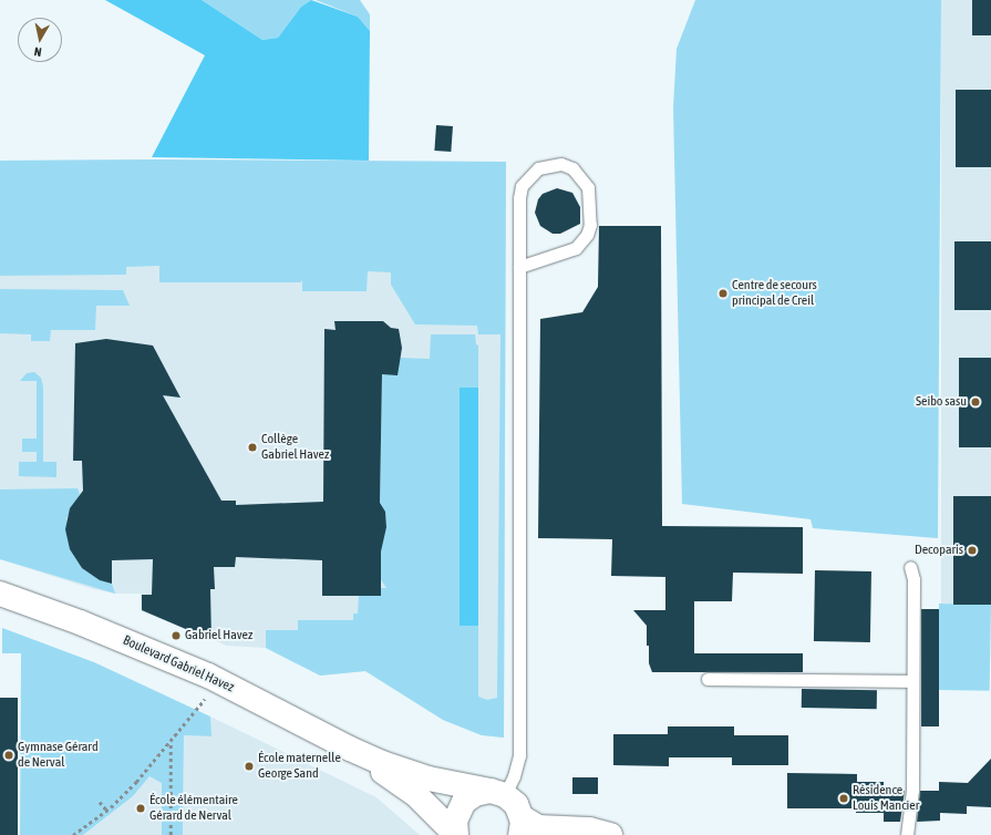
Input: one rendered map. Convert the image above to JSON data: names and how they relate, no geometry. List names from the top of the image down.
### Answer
{
  "streets": {
    "street": ["Boulevard Gabriel Havez"]
  },
  "places": [
    "Centre de secours principal de Creil",
    "Seibo sasu",
    "Collège Gabriel Havez",
    "Decoparis",
    "Gabriel Havez",
    "Gymnase Gérard de Nerval",
    "École maternelle George Sand",
    "Résidence Louis Mancier",
    "École élémentaire Gérard de Nerval"
  ],
  "north": "bottom"
}
